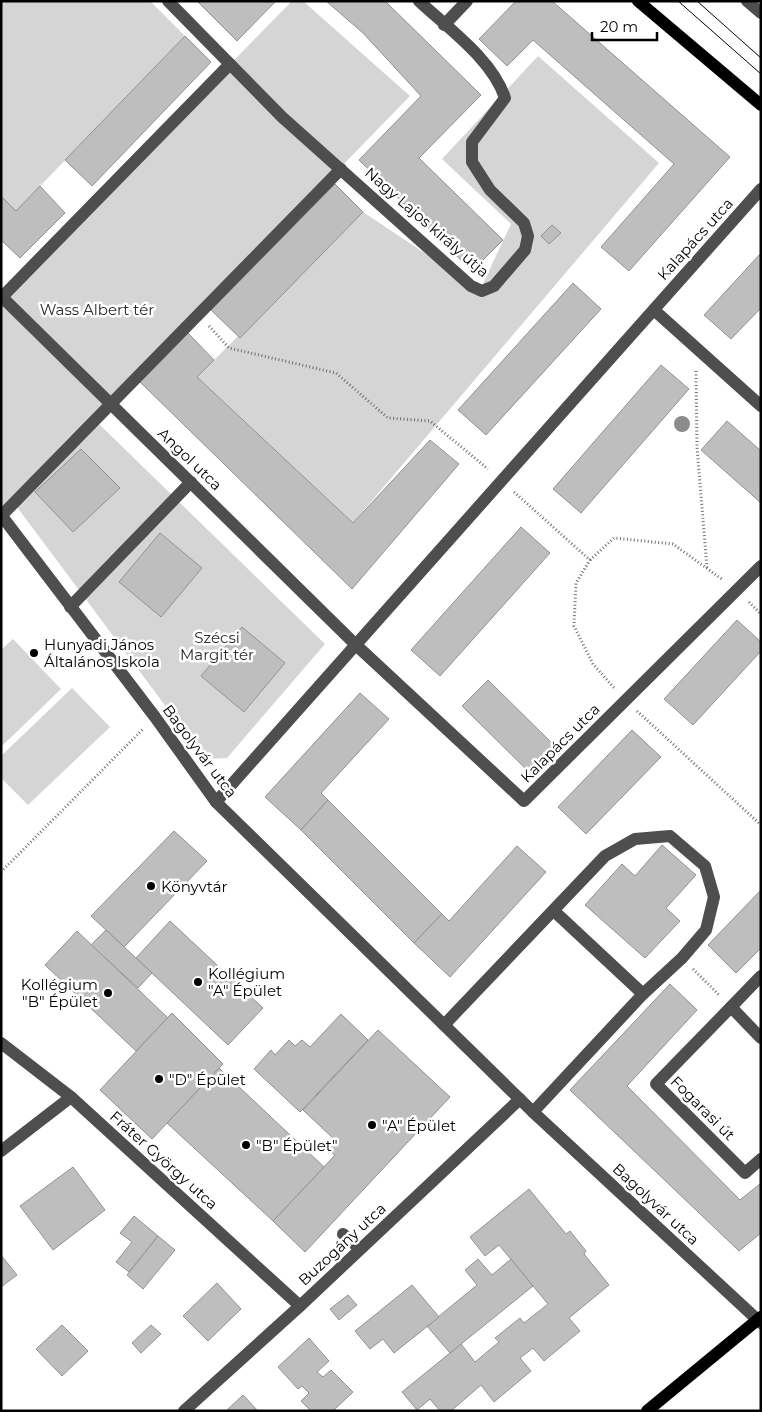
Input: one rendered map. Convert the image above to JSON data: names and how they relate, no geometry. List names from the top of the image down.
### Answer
{
  "streets": {
    "street": [
      "Nagy Lajos király útja",
      "Kalapács utca",
      "Angol utca",
      "Bagolyvár utca",
      "Fogarasi út",
      "Fráter György utca",
      "Buzogány utca"
    ]
  },
  "crossings": [
    ["Kalapács utca", "Angol utca"],
    ["Kalapács utca", "Bagolyvár utca"],
    ["Bagolyvár utca", "Buzogány utca"],
    ["Fráter György utca", "Buzogány utca"]
  ],
  "parks": ["Wass Albert tér", "Szécsi Margit tér"],
  "places": [
    "Hunyadi János Általános Iskola",
    "Könyvtár",
    "Kollégium \"A\" Épület",
    "Kollégium \"B\" Épület",
    "\"D\" Épület",
    "\"A\" Épület",
    "\"B\" Épület\""
  ],
  "scale_bar": "20 m"
}
